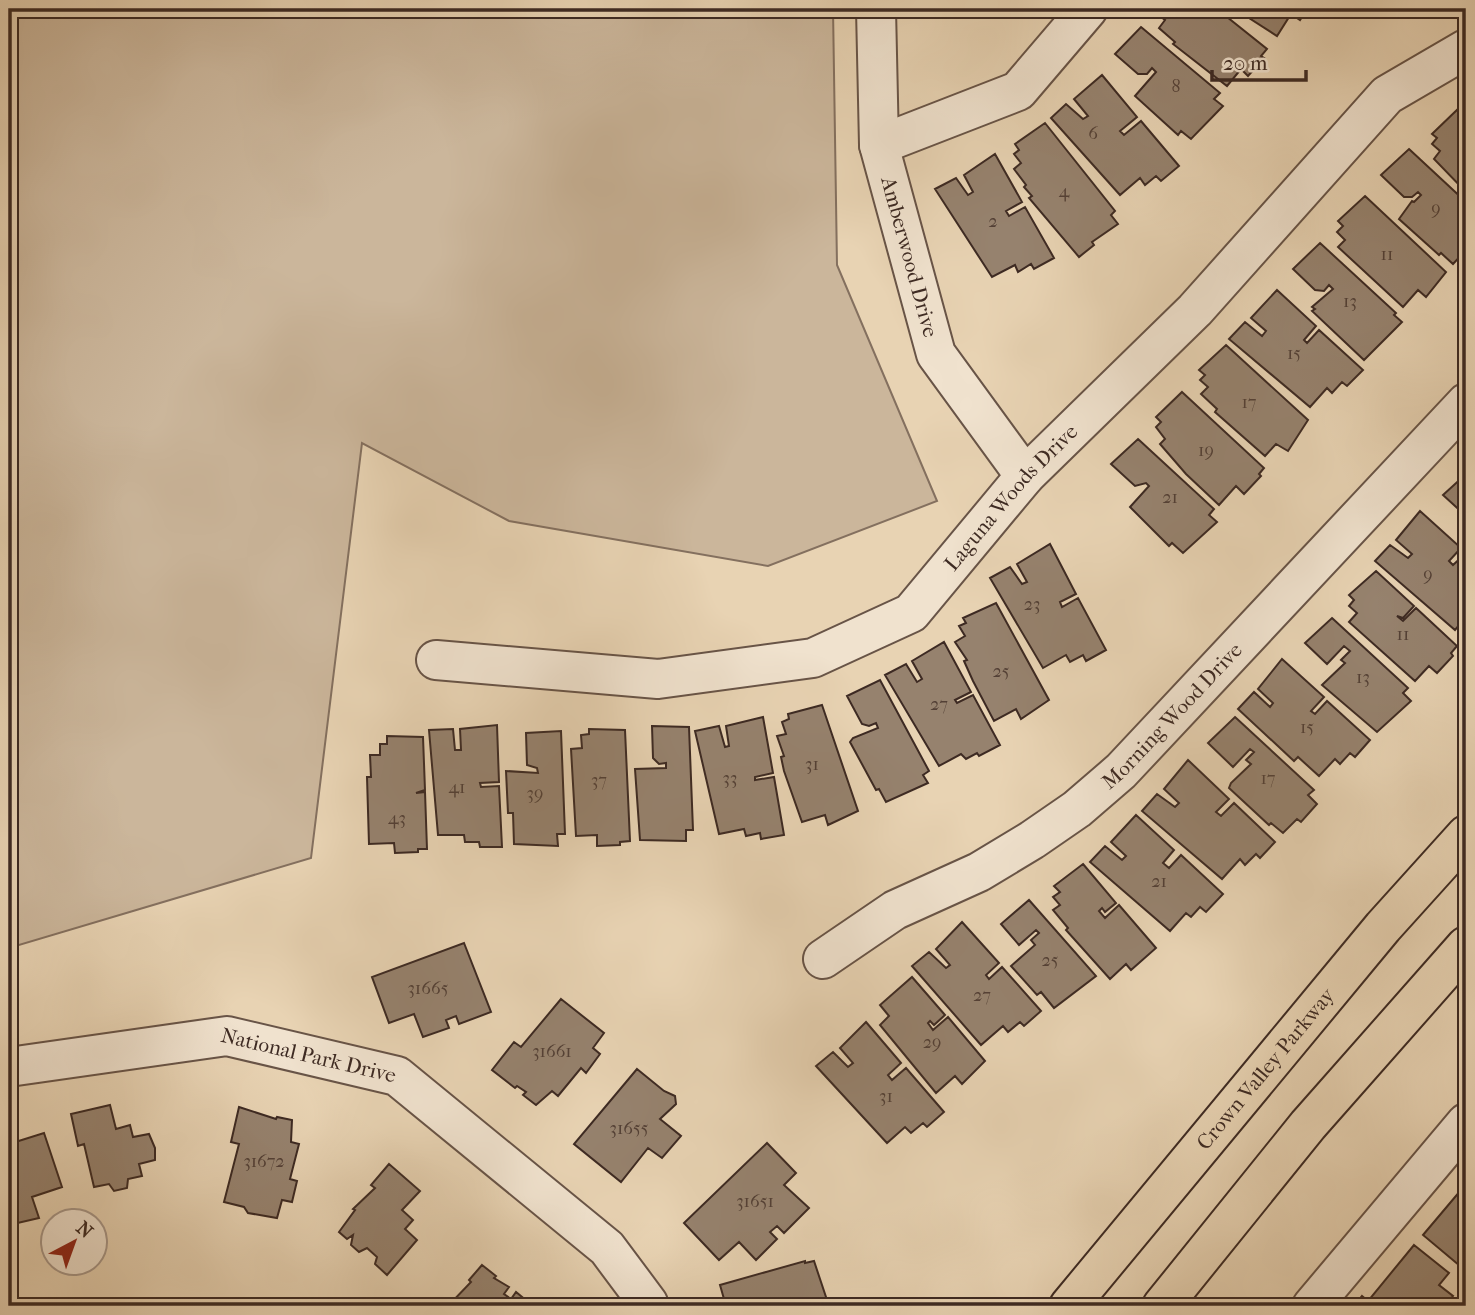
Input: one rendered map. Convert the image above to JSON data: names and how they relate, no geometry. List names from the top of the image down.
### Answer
{
  "streets": {
    "main road": ["Crown Valley Parkway"],
    "street": [
      "Amberwood Drive",
      "Laguna Woods Drive",
      "Morning Wood Drive",
      "National Park Drive"
    ]
  },
  "crossings": [
    ["Amberwood Drive", "Laguna Woods Drive"]
  ],
  "house_numbers": [
    "8",
    "6",
    "4",
    "9",
    "2",
    "11",
    "13",
    "15",
    "17",
    "19",
    "21",
    "9",
    "23",
    "11",
    "25",
    "13",
    "27",
    "15",
    "31",
    "33",
    "17",
    "37",
    "41",
    "39",
    "43",
    "21",
    "25",
    "31665",
    "27",
    "29",
    "31661",
    "31",
    "31655",
    "31672",
    "31651"
  ],
  "scale_bar": "20 m",
  "north": "top right"
}
